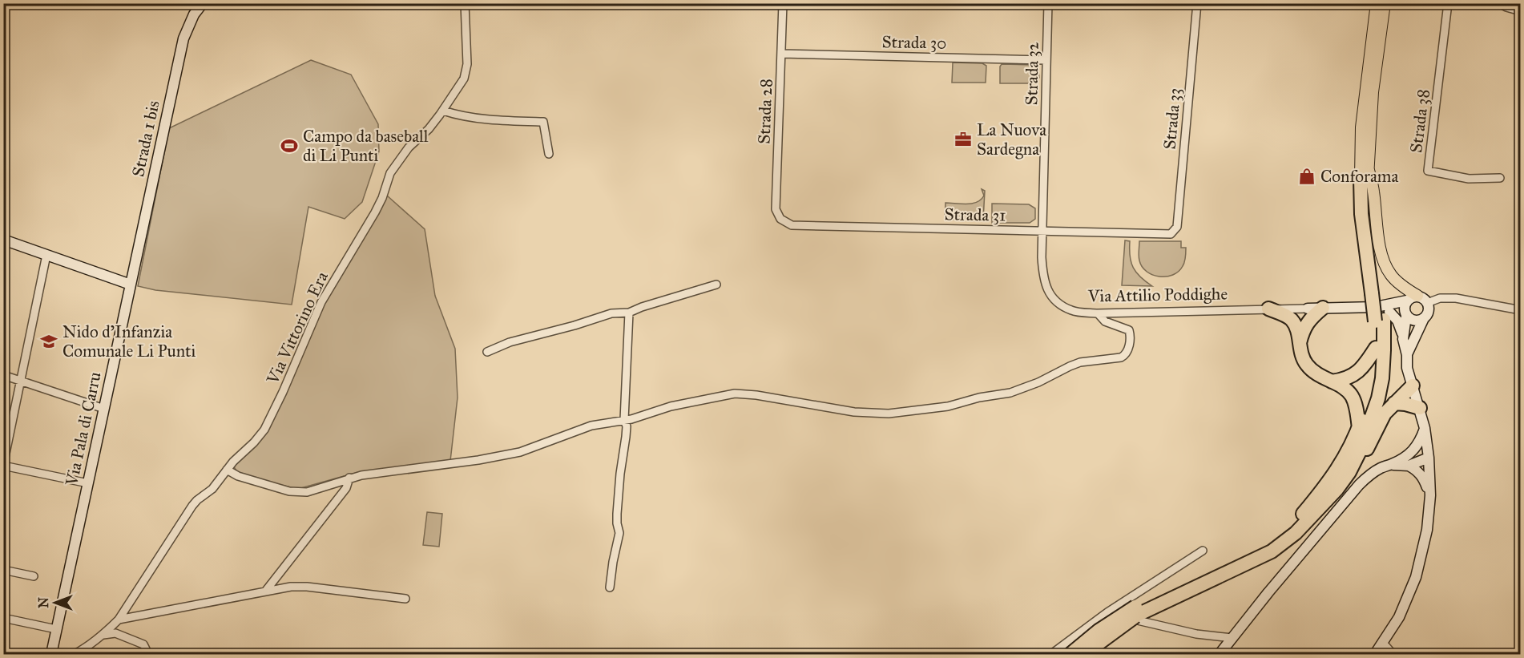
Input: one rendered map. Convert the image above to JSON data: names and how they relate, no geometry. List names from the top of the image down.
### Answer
{
  "streets": {
    "street": [
      "Strada 30",
      "Strada 32",
      "Strada 28",
      "Strada 33",
      "Strada 38",
      "Strada 1 bis",
      "Strada 31",
      "Via Attilio Poddighe",
      "Via Vittorino Era",
      "Via Pala di Carru"
    ]
  },
  "crossings": [
    ["Strada 30", "Strada 32"],
    ["Strada 30", "Strada 28"],
    ["Strada 32", "Strada 31"],
    ["Strada 32", "Via Attilio Poddighe"],
    ["Strada 28", "Strada 31"],
    ["Strada 33", "Strada 31"],
    ["Strada 1 bis", "Via Pala di Carru"],
    ["Strada 31", "Via Attilio Poddighe"]
  ],
  "places": {
    "office": ["La Nuova Sardegna"],
    "sports": ["Campo da baseball di Li Punti"],
    "shop": ["Conforama"],
    "school or university": ["Nido d'Infanzia Comunale Li Punti"]
  },
  "north": "left"
}
